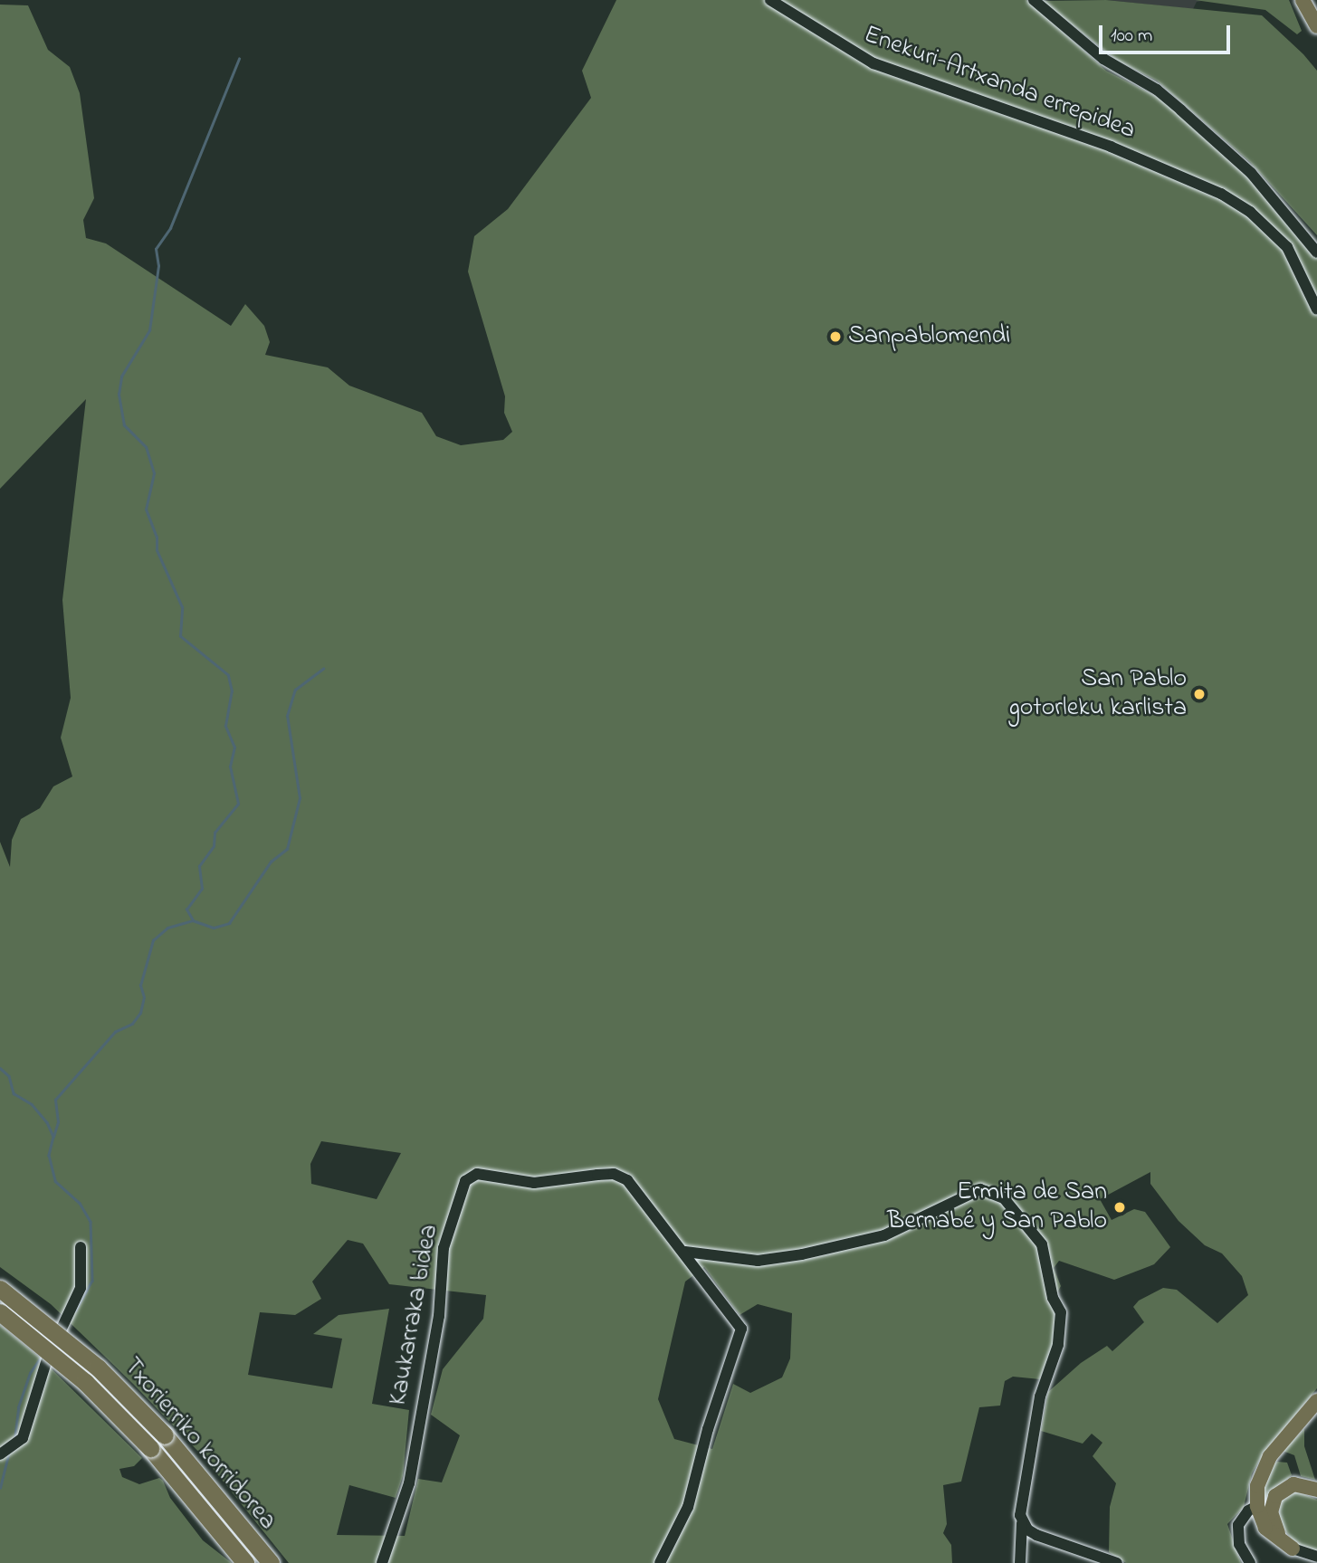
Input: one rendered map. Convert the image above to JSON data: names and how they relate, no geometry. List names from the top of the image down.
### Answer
{
  "streets": {
    "highway": ["Txorierriko korridorea"],
    "street": ["Enekuri-Artxanda errepidea", "Kaukarraka bidea"]
  },
  "places": ["Sanpablomendi", "San Pablo gotorleku karlista", "Ermita de San Bernabé y San Pablo"],
  "scale_bar": "100 m"
}
